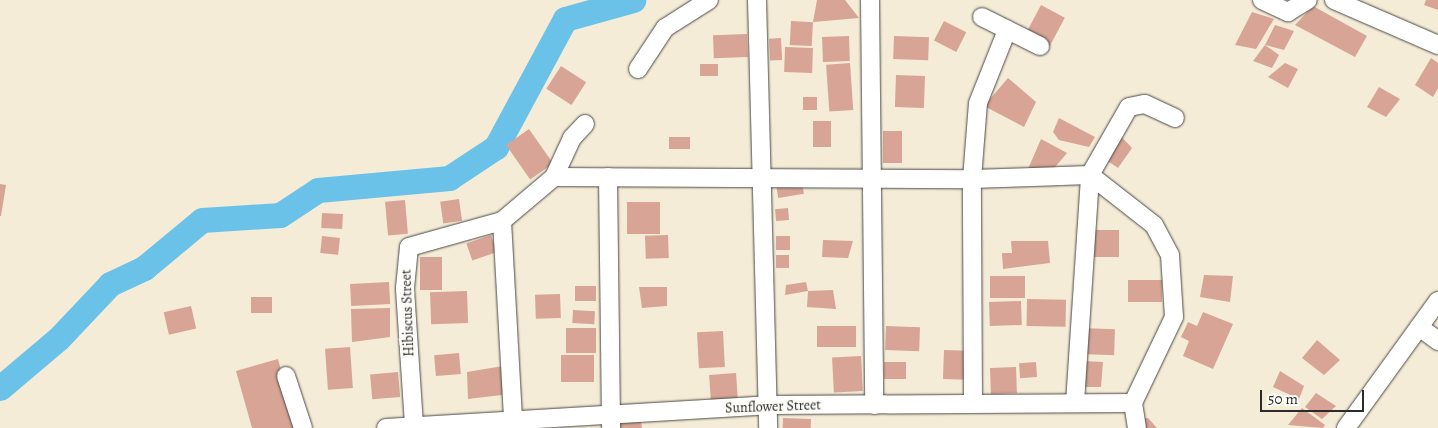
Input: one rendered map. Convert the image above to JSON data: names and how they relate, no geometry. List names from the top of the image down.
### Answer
{
  "streets": {
    "street": ["Hibiscus Street", "Sunflower Street"]
  },
  "crossings": [
    ["Hibiscus Street", "Sunflower Street"]
  ],
  "scale_bar": "50 m"
}
